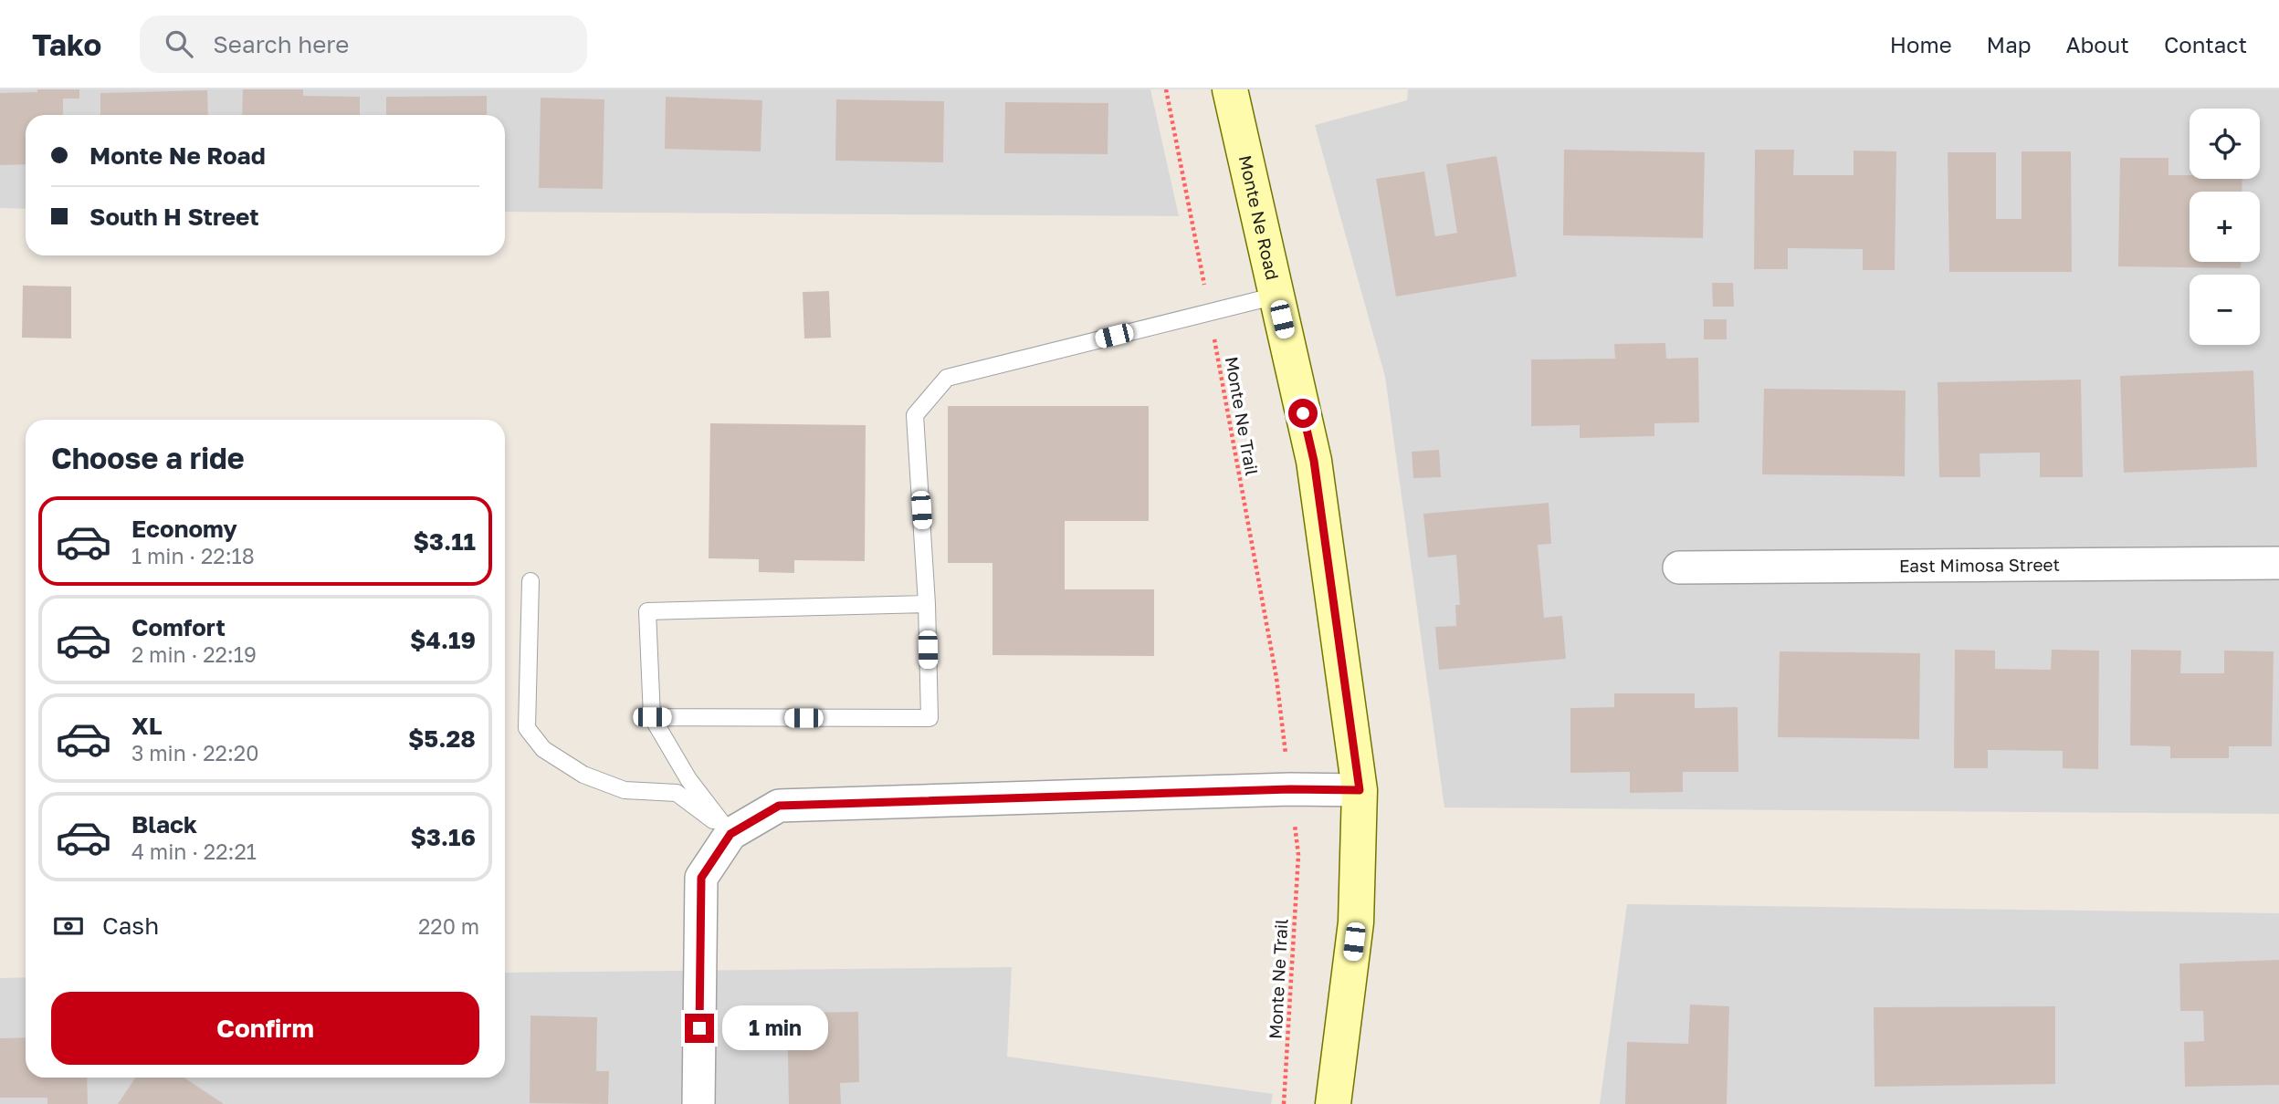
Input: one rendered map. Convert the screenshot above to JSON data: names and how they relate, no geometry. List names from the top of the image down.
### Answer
{
  "streets": {
    "street": ["Monte Ne Road", "East Mimosa Street"],
    "path": ["Monte Ne Trail"]
  },
  "page": {
    "header": "Tako",
    "search": "Search here",
    "nav": [
      "Home",
      "Map",
      "About",
      "Contact"
    ],
    "map_buttons": ["+", "−"],
    "banner": ["Monte Ne Road", "South H Street"],
    "heading": "Choose a ride",
    "list": [
      {
        "name": "Economy",
        "note": "1 min · 22:18",
        "value": "$3.11"
      },
      {
        "name": "Comfort",
        "note": "2 min · 22:19",
        "value": "$4.19"
      },
      {
        "name": "XL",
        "note": "3 min · 22:20",
        "value": "$5.28"
      },
      {
        "name": "Black",
        "note": "4 min · 22:21",
        "value": "$3.16"
      }
    ],
    "pay": ["Cash", "220 m"],
    "buttons": "Confirm",
    "bubble": "1 min"
  }
}
